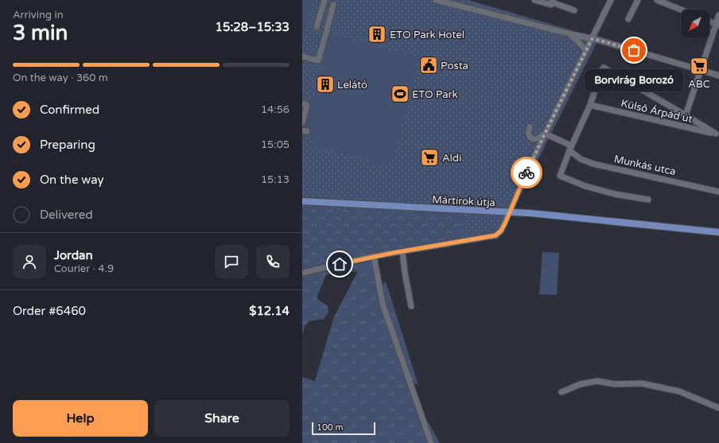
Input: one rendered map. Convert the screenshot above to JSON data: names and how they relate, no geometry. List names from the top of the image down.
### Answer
{
  "streets": {
    "main road": ["Mártírok útja"],
    "street": ["Külső Árpád út", "Munkás utca"]
  },
  "places": {
    "building": ["ETO Park Hotel", "Lelátó"],
    "other": ["Borvirág Borozó"],
    "public building": ["Posta"],
    "supermarket": ["ABC", "Aldi"],
    "sports": ["ETO Park"]
  },
  "scale_bar": "100 m",
  "north": "bottom left",
  "page": {
    "heading": ["3 min", "Arriving in", "15:28–15:33"],
    "panel": [
      "Jordan",
      "Courier · 4.9",
      "Order #6460",
      "$12.14"
    ],
    "bar": "On the way · 360 m",
    "bubble": "Borvirág Borozó",
    "list": [
      ["Confirmed", "14:56"],
      ["Preparing", "15:05"],
      ["On the way", "15:13"],
      "Delivered"
    ],
    "buttons": ["Help", "Share"],
    "scale": "100 m"
  }
}
